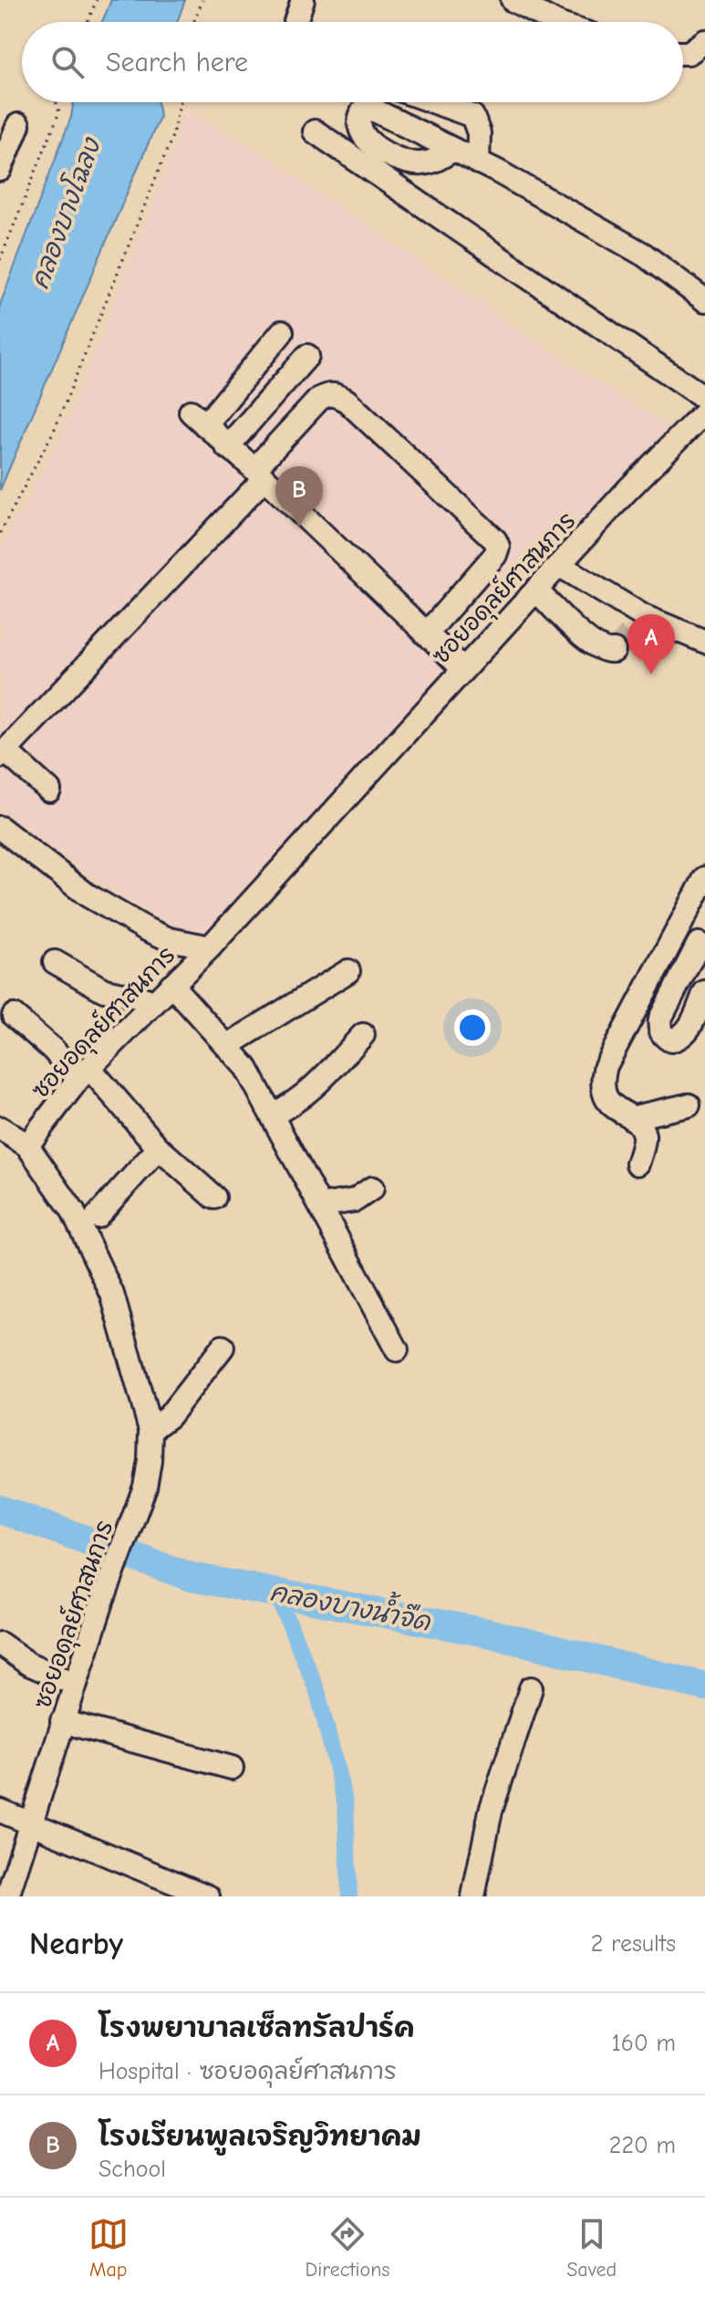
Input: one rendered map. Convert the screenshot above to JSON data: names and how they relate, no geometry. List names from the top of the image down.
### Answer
{
  "streets": {
    "street": ["ซอยอดุลย์ศาสนการ"]
  },
  "water": ["คลองบางโฉลง", "คลองบางน้ำจืด"],
  "page": {
    "search": "Search here",
    "pins": ["B", "A"],
    "heading": ["Nearby", "2 results"],
    "list": [
      {
        "mark": "A",
        "name": "โรงพยาบาลเซ็ลทรัลปาร์ค",
        "note": "Hospital · ซอยอดุลย์ศาสนการ",
        "value": "160 m"
      },
      {
        "mark": "B",
        "name": "โรงเรียนพูลเจริญวิทยาคม",
        "note": "School",
        "value": "220 m"
      }
    ],
    "nav": ["Map", "Directions", "Saved"]
  }
}
